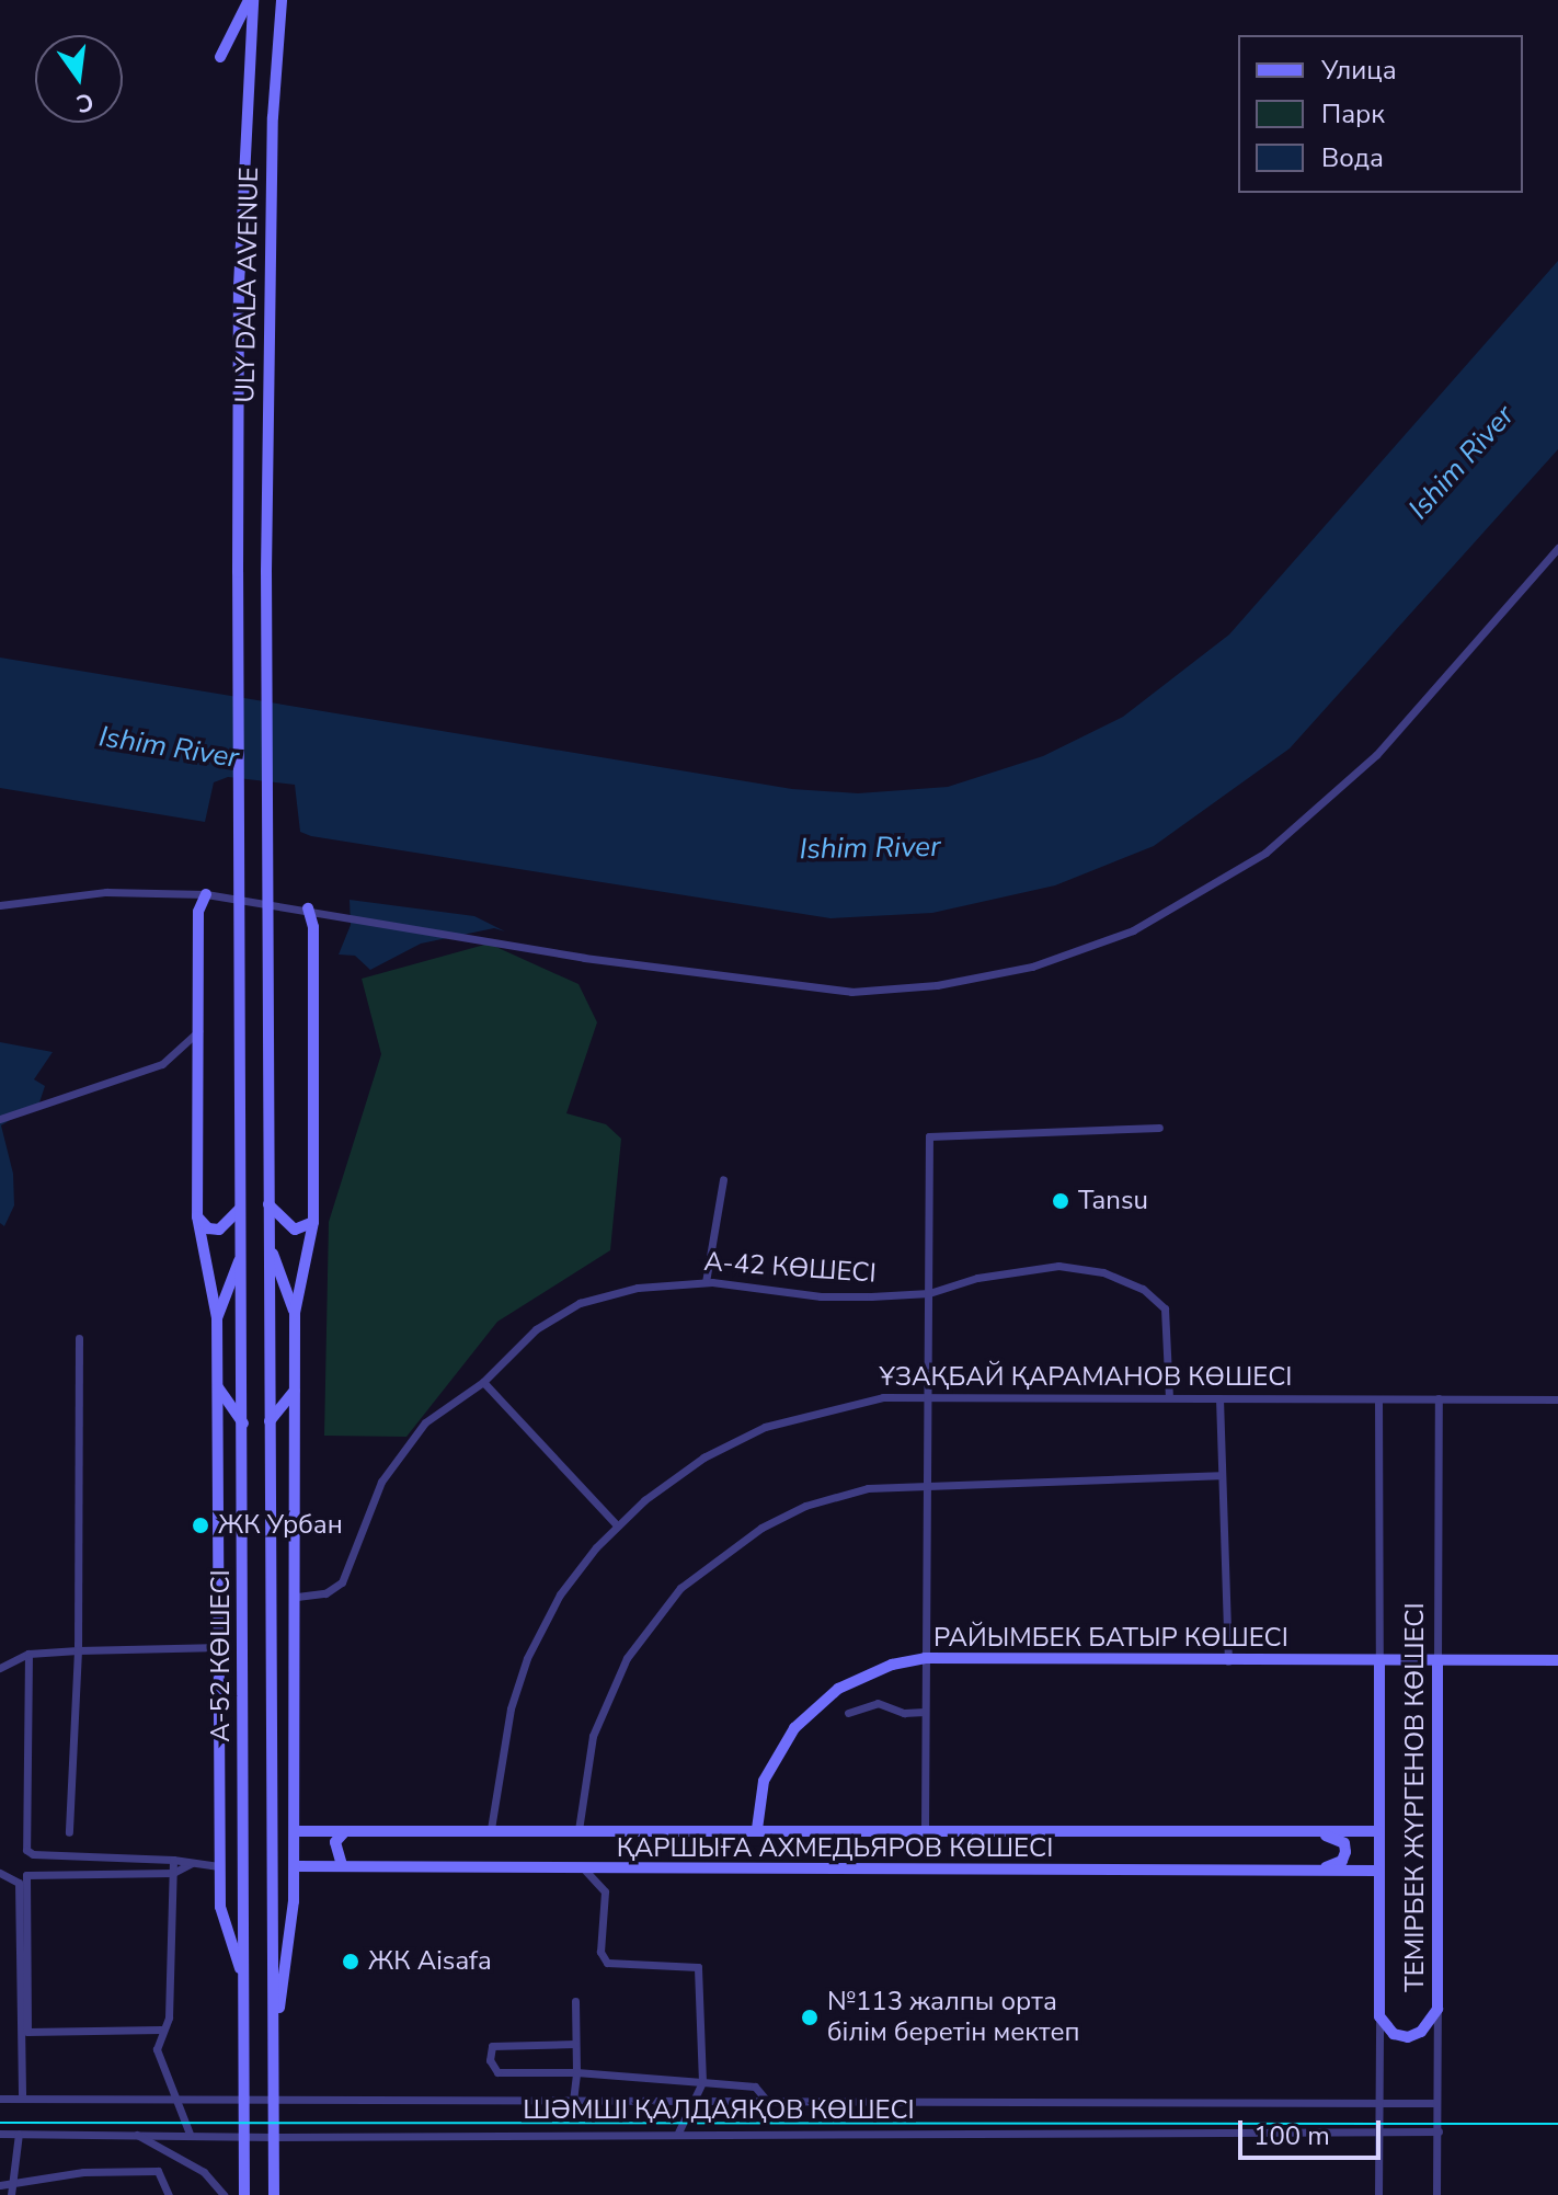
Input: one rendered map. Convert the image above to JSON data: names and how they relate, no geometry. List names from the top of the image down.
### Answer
{
  "streets": {
    "street": [
      "ULY DALA AVENUE",
      "А-42 КӨШЕСІ",
      "ҰЗАҚБАЙ ҚАРАМАНОВ КӨШЕСІ",
      "РАЙЫМБЕК БАТЫР КӨШЕСІ",
      "А-52 КӨШЕСІ",
      "ТЕМІРБЕК ЖҮРГЕНОВ КӨШЕСІ",
      "ҚАРШЫҒА АХМЕДЬЯРОВ КӨШЕСІ",
      "ШӘМШІ ҚАЛДАЯҚОВ КӨШЕСІ"
    ]
  },
  "crossings": [
    ["ULY DALA AVENUE", "А-52 КӨШЕСІ"],
    ["А-42 КӨШЕСІ", "ҰЗАҚБАЙ ҚАРАМАНОВ КӨШЕСІ"],
    ["ҰЗАҚБАЙ ҚАРАМАНОВ КӨШЕСІ", "ТЕМІРБЕК ЖҮРГЕНОВ КӨШЕСІ"],
    ["ҰЗАҚБАЙ ҚАРАМАНОВ КӨШЕСІ", "ҚАРШЫҒА АХМЕДЬЯРОВ КӨШЕСІ"],
    ["РАЙЫМБЕК БАТЫР КӨШЕСІ", "ТЕМІРБЕК ЖҮРГЕНОВ КӨШЕСІ"],
    ["РАЙЫМБЕК БАТЫР КӨШЕСІ", "ҚАРШЫҒА АХМЕДЬЯРОВ КӨШЕСІ"],
    ["А-52 КӨШЕСІ", "ШӘМШІ ҚАЛДАЯҚОВ КӨШЕСІ"],
    ["ТЕМІРБЕК ЖҮРГЕНОВ КӨШЕСІ", "ҚАРШЫҒА АХМЕДЬЯРОВ КӨШЕСІ"],
    ["ТЕМІРБЕК ЖҮРГЕНОВ КӨШЕСІ", "ШӘМШІ ҚАЛДАЯҚОВ КӨШЕСІ"]
  ],
  "water": ["Ishim River"],
  "places": [
    "Tansu",
    "ЖК Урбан",
    "ЖК Aisafa",
    "№113 жалпы орта білім беретін мектеп"
  ],
  "legend": ["Улица", "Парк", "Вода"],
  "scale_bar": "100 m",
  "north": "bottom"
}
